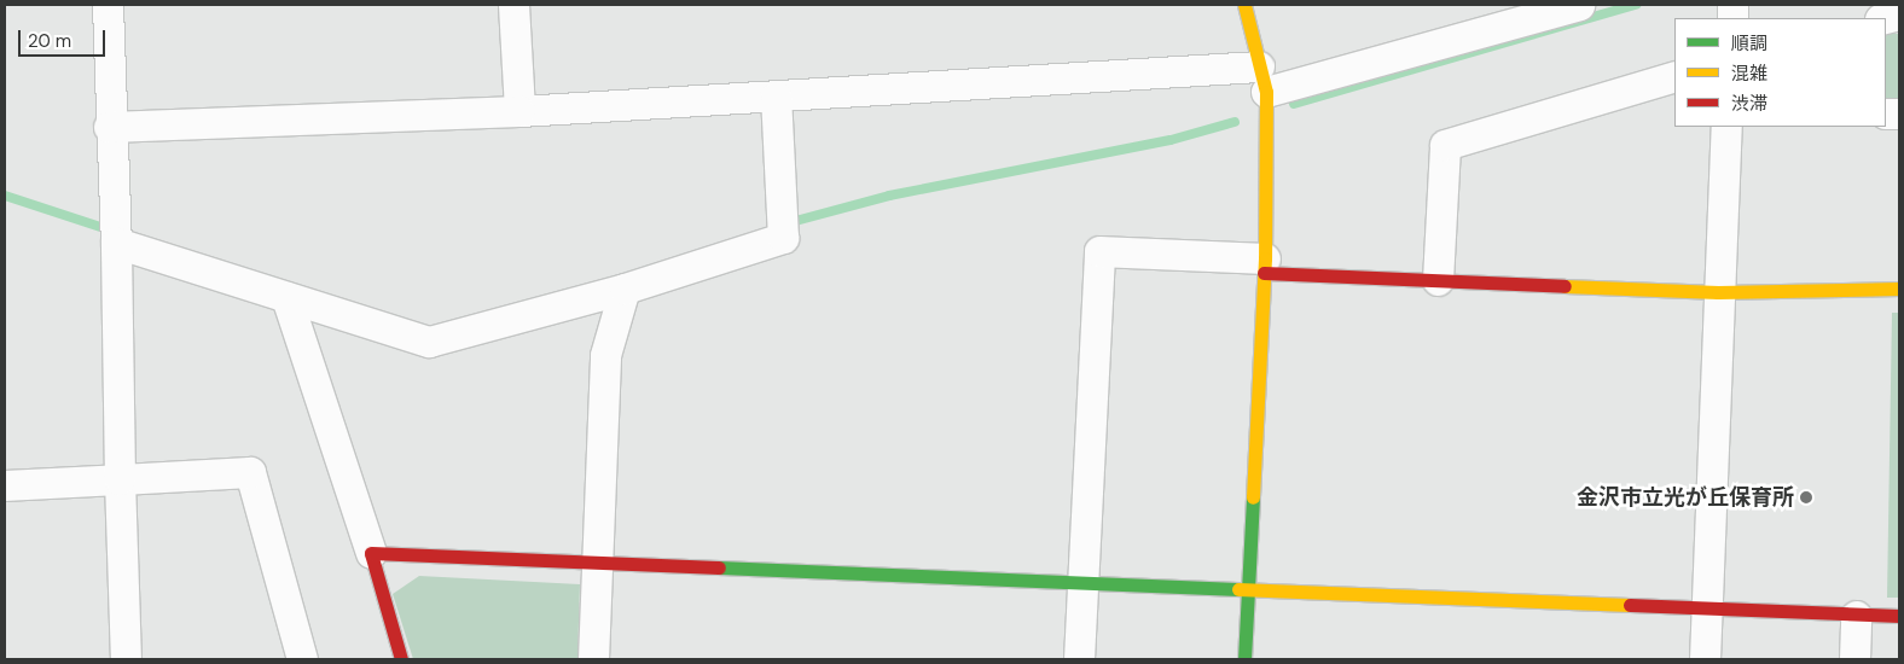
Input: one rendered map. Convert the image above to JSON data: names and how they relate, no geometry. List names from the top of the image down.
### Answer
{
  "places": ["金沢市立光が丘保育所"],
  "legend": ["順調", "混雑", "渋滞"],
  "scale_bar": "20 m"
}
